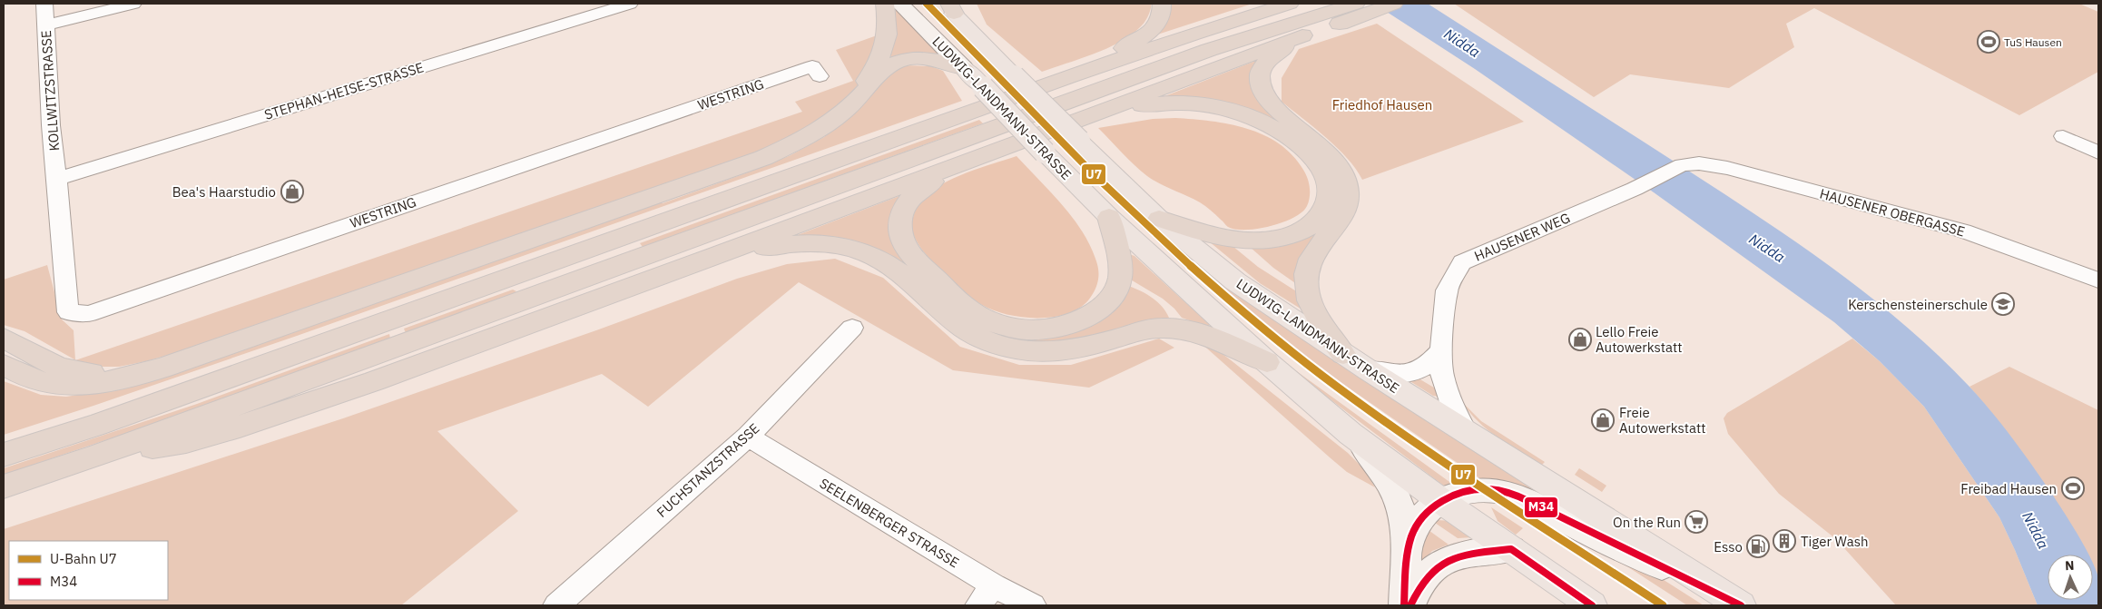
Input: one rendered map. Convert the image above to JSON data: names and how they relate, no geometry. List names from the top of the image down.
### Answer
{
  "streets": {
    "main road": ["LUDWIG-LANDMANN-STRASSE"],
    "street": [
      "KOLLWITZSTRASSE",
      "STEPHAN-HEISE-STRASSE",
      "WESTRING",
      "HAUSENER OBERGASSE",
      "HAUSENER WEG",
      "FUCHSTANZSTRASSE",
      "SEELENBERGER STRASSE"
    ]
  },
  "crossings": [
    ["KOLLWITZSTRASSE", "STEPHAN-HEISE-STRASSE"],
    ["KOLLWITZSTRASSE", "WESTRING"],
    ["STEPHAN-HEISE-STRASSE", "WESTRING"],
    ["LUDWIG-LANDMANN-STRASSE", "HAUSENER WEG"],
    ["HAUSENER OBERGASSE", "HAUSENER WEG"],
    ["FUCHSTANZSTRASSE", "SEELENBERGER STRASSE"]
  ],
  "water": ["Nidda"],
  "parks": ["Friedhof Hausen"],
  "places": {
    "sports": ["TuS Hausen", "Freibad Hausen"],
    "shop": ["Bea's Haarstudio", "Lello Freie Autowerkstatt", "Freie Autowerkstatt"],
    "school or university": ["Kerschensteinerschule"],
    "supermarket": ["On the Run"],
    "building": ["Tiger Wash"],
    "fuel station": ["Esso"]
  },
  "lines": ["metro line U7", "transit line M34"],
  "legend": ["U-Bahn U7", "M34"],
  "north": "top"
}
